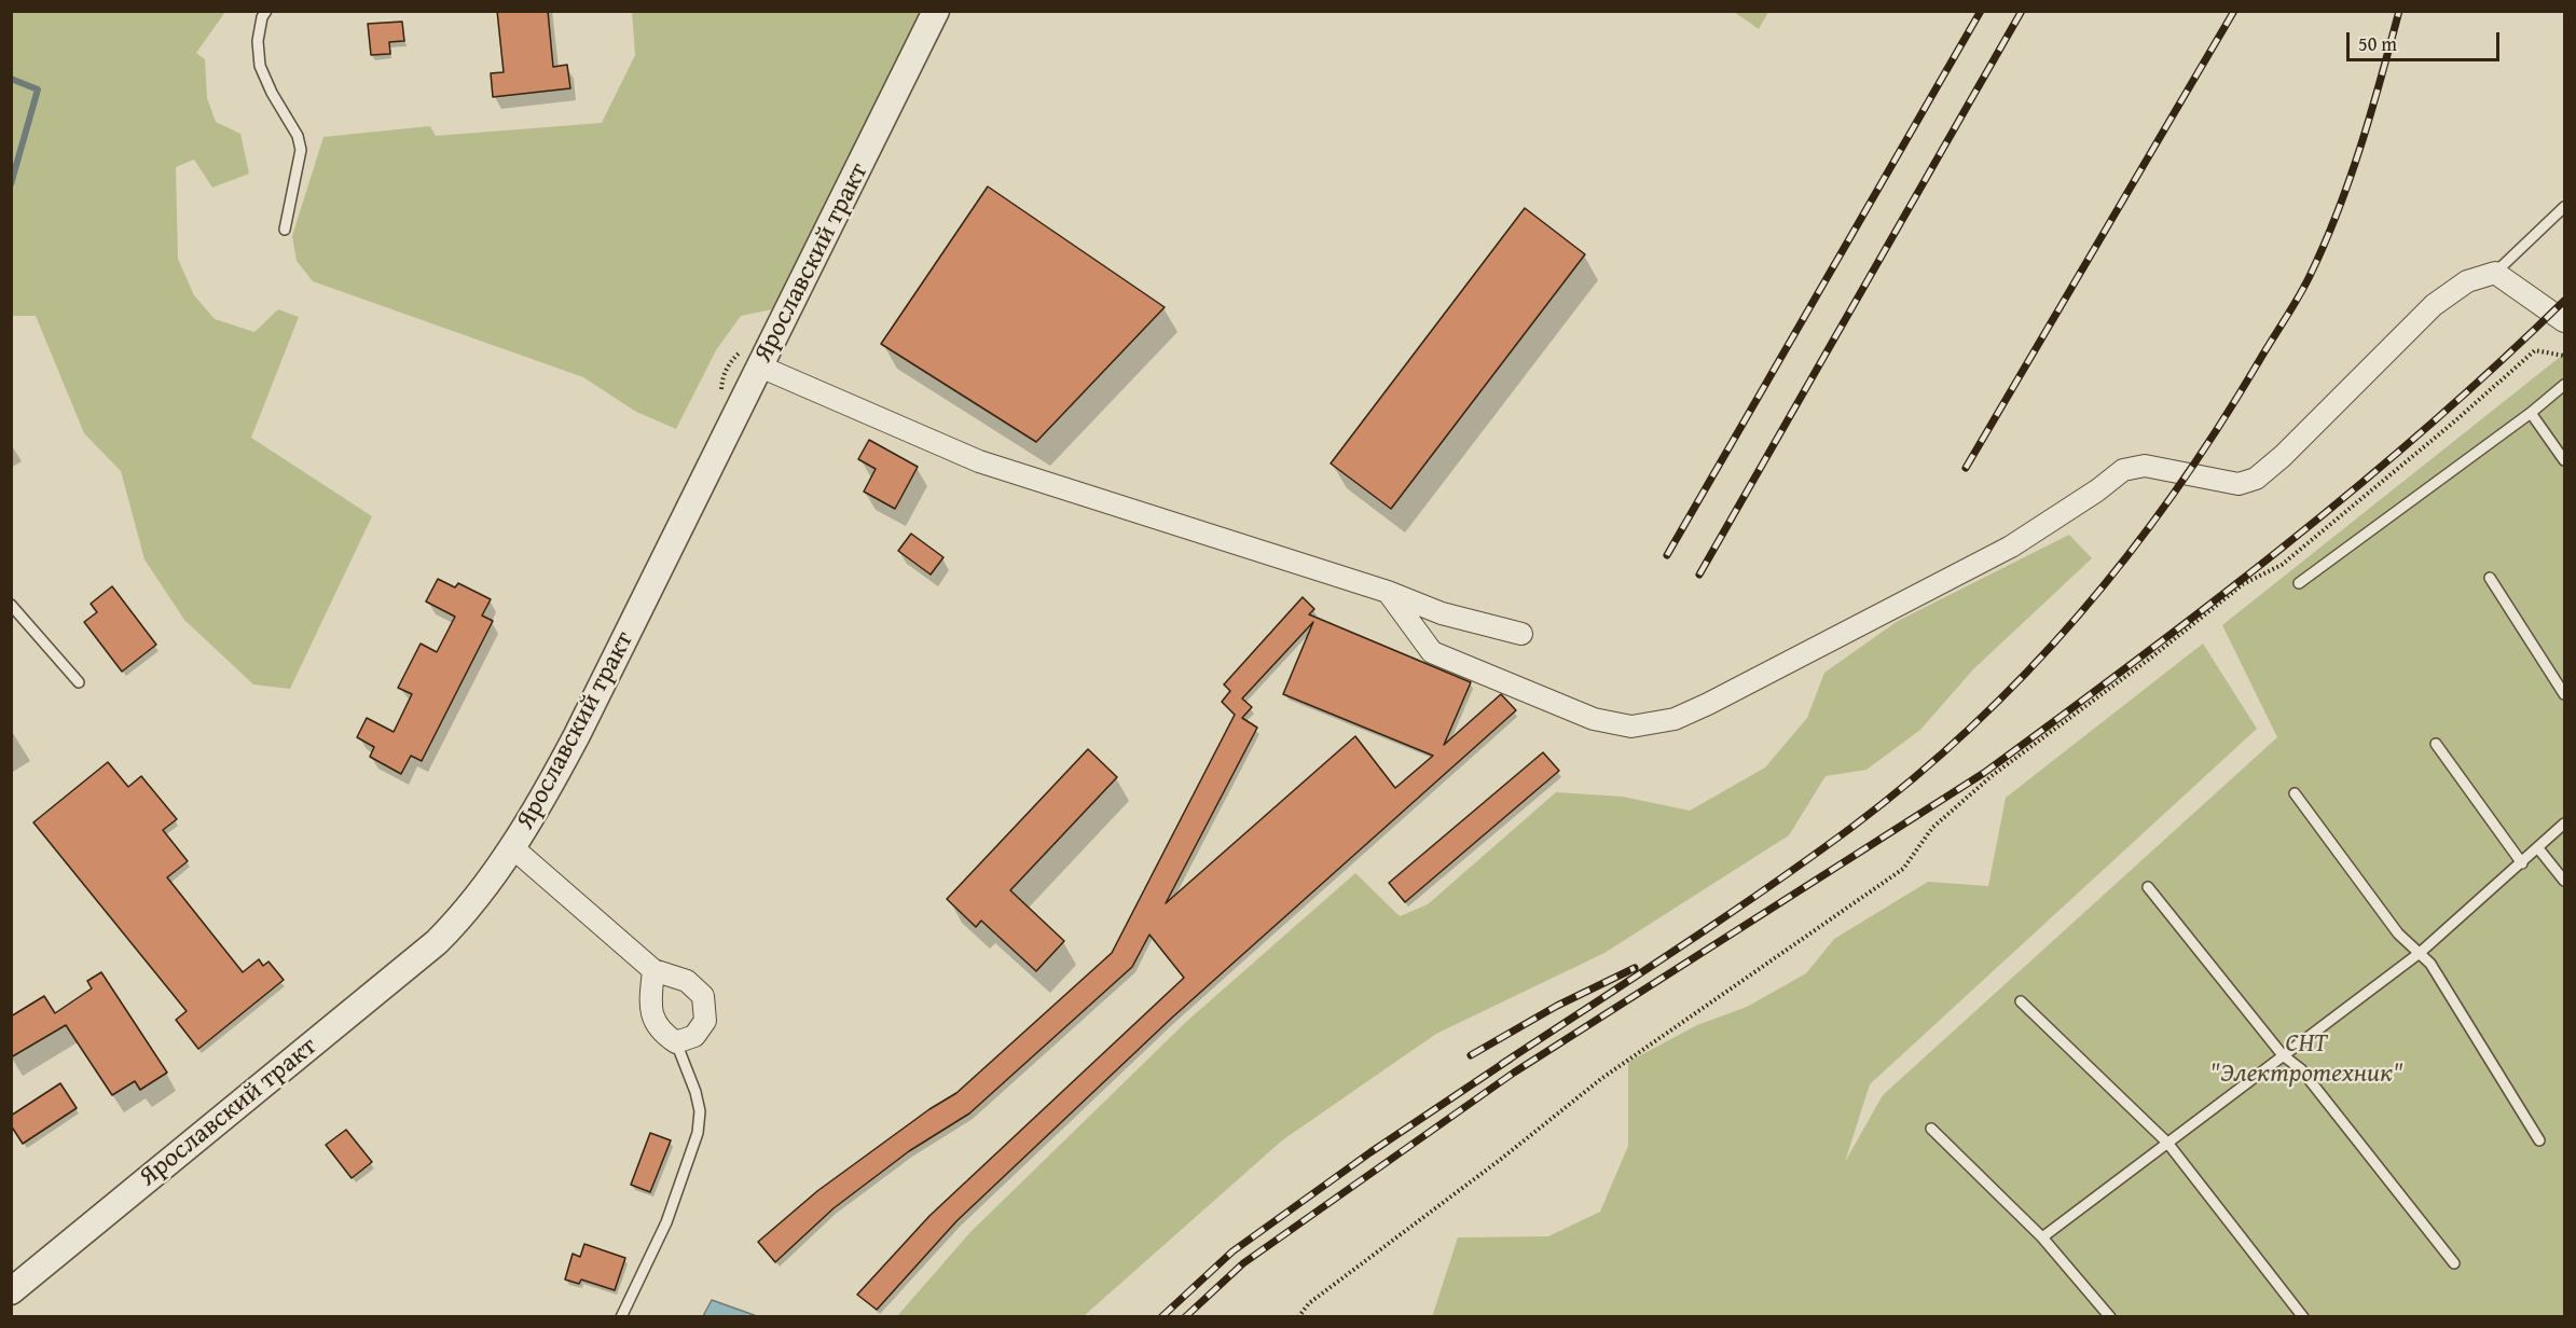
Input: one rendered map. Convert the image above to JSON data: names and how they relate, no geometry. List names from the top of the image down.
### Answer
{
  "streets": {
    "street": ["Ярославский тракт"]
  },
  "parks": ["СНТ \"Электротехник\""],
  "scale_bar": "50 m"
}
